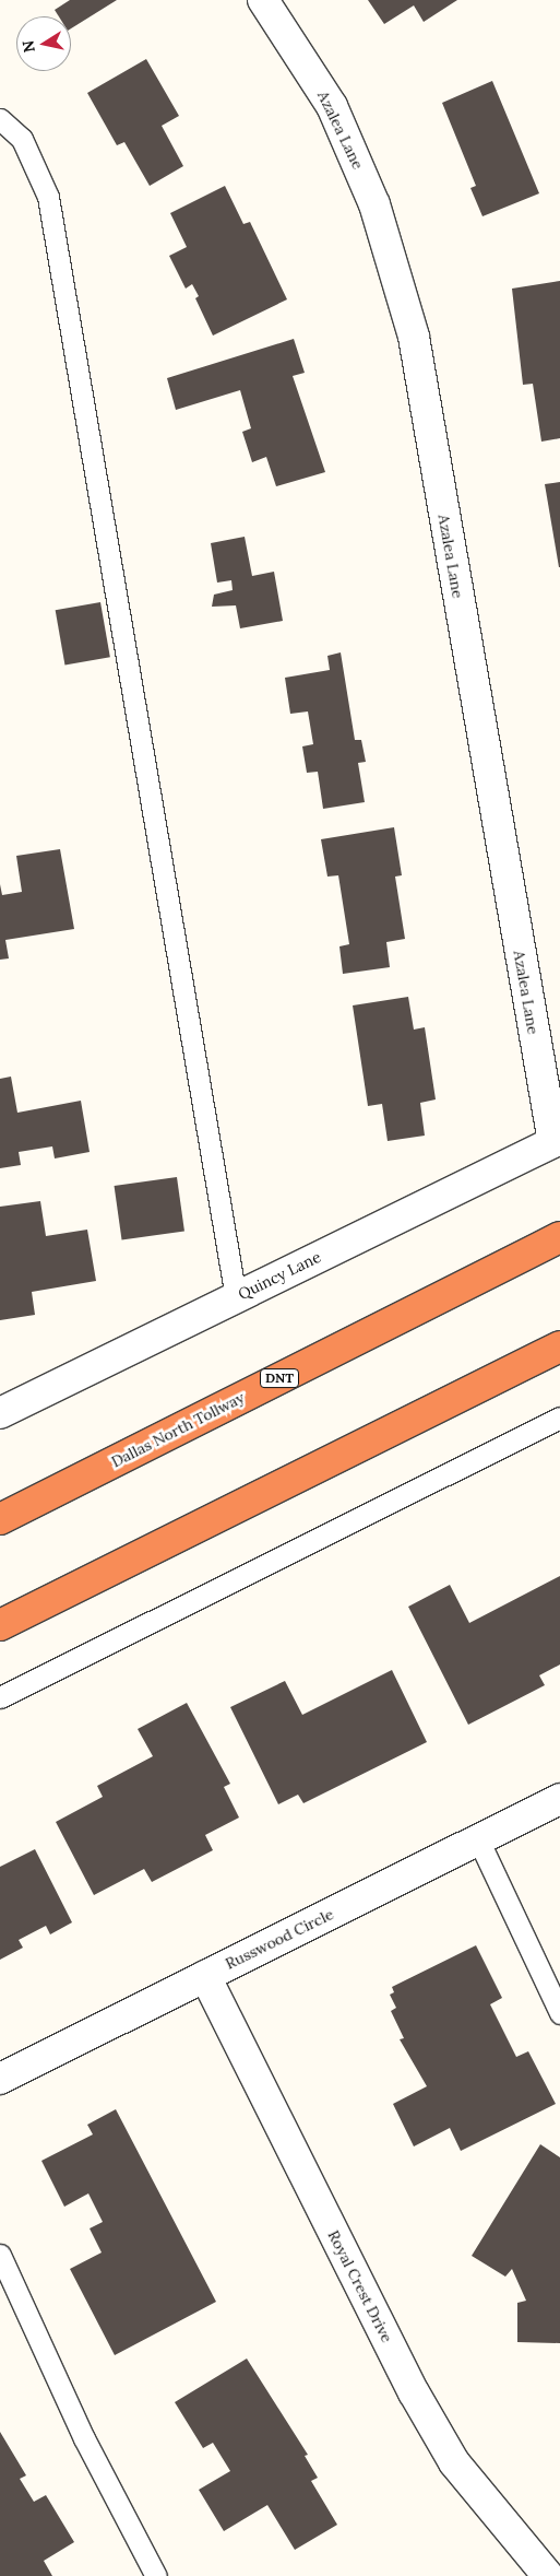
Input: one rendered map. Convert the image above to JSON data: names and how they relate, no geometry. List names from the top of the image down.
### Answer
{
  "streets": {
    "highway": ["DNT", "Dallas North Tollway"],
    "street": [
      "Azalea Lane",
      "Quincy Lane",
      "Russwood Circle",
      "Royal Crest Drive"
    ]
  },
  "crossings": [
    ["Azalea Lane", "Quincy Lane"],
    ["Russwood Circle", "Royal Crest Drive"]
  ],
  "north": "left"
}
